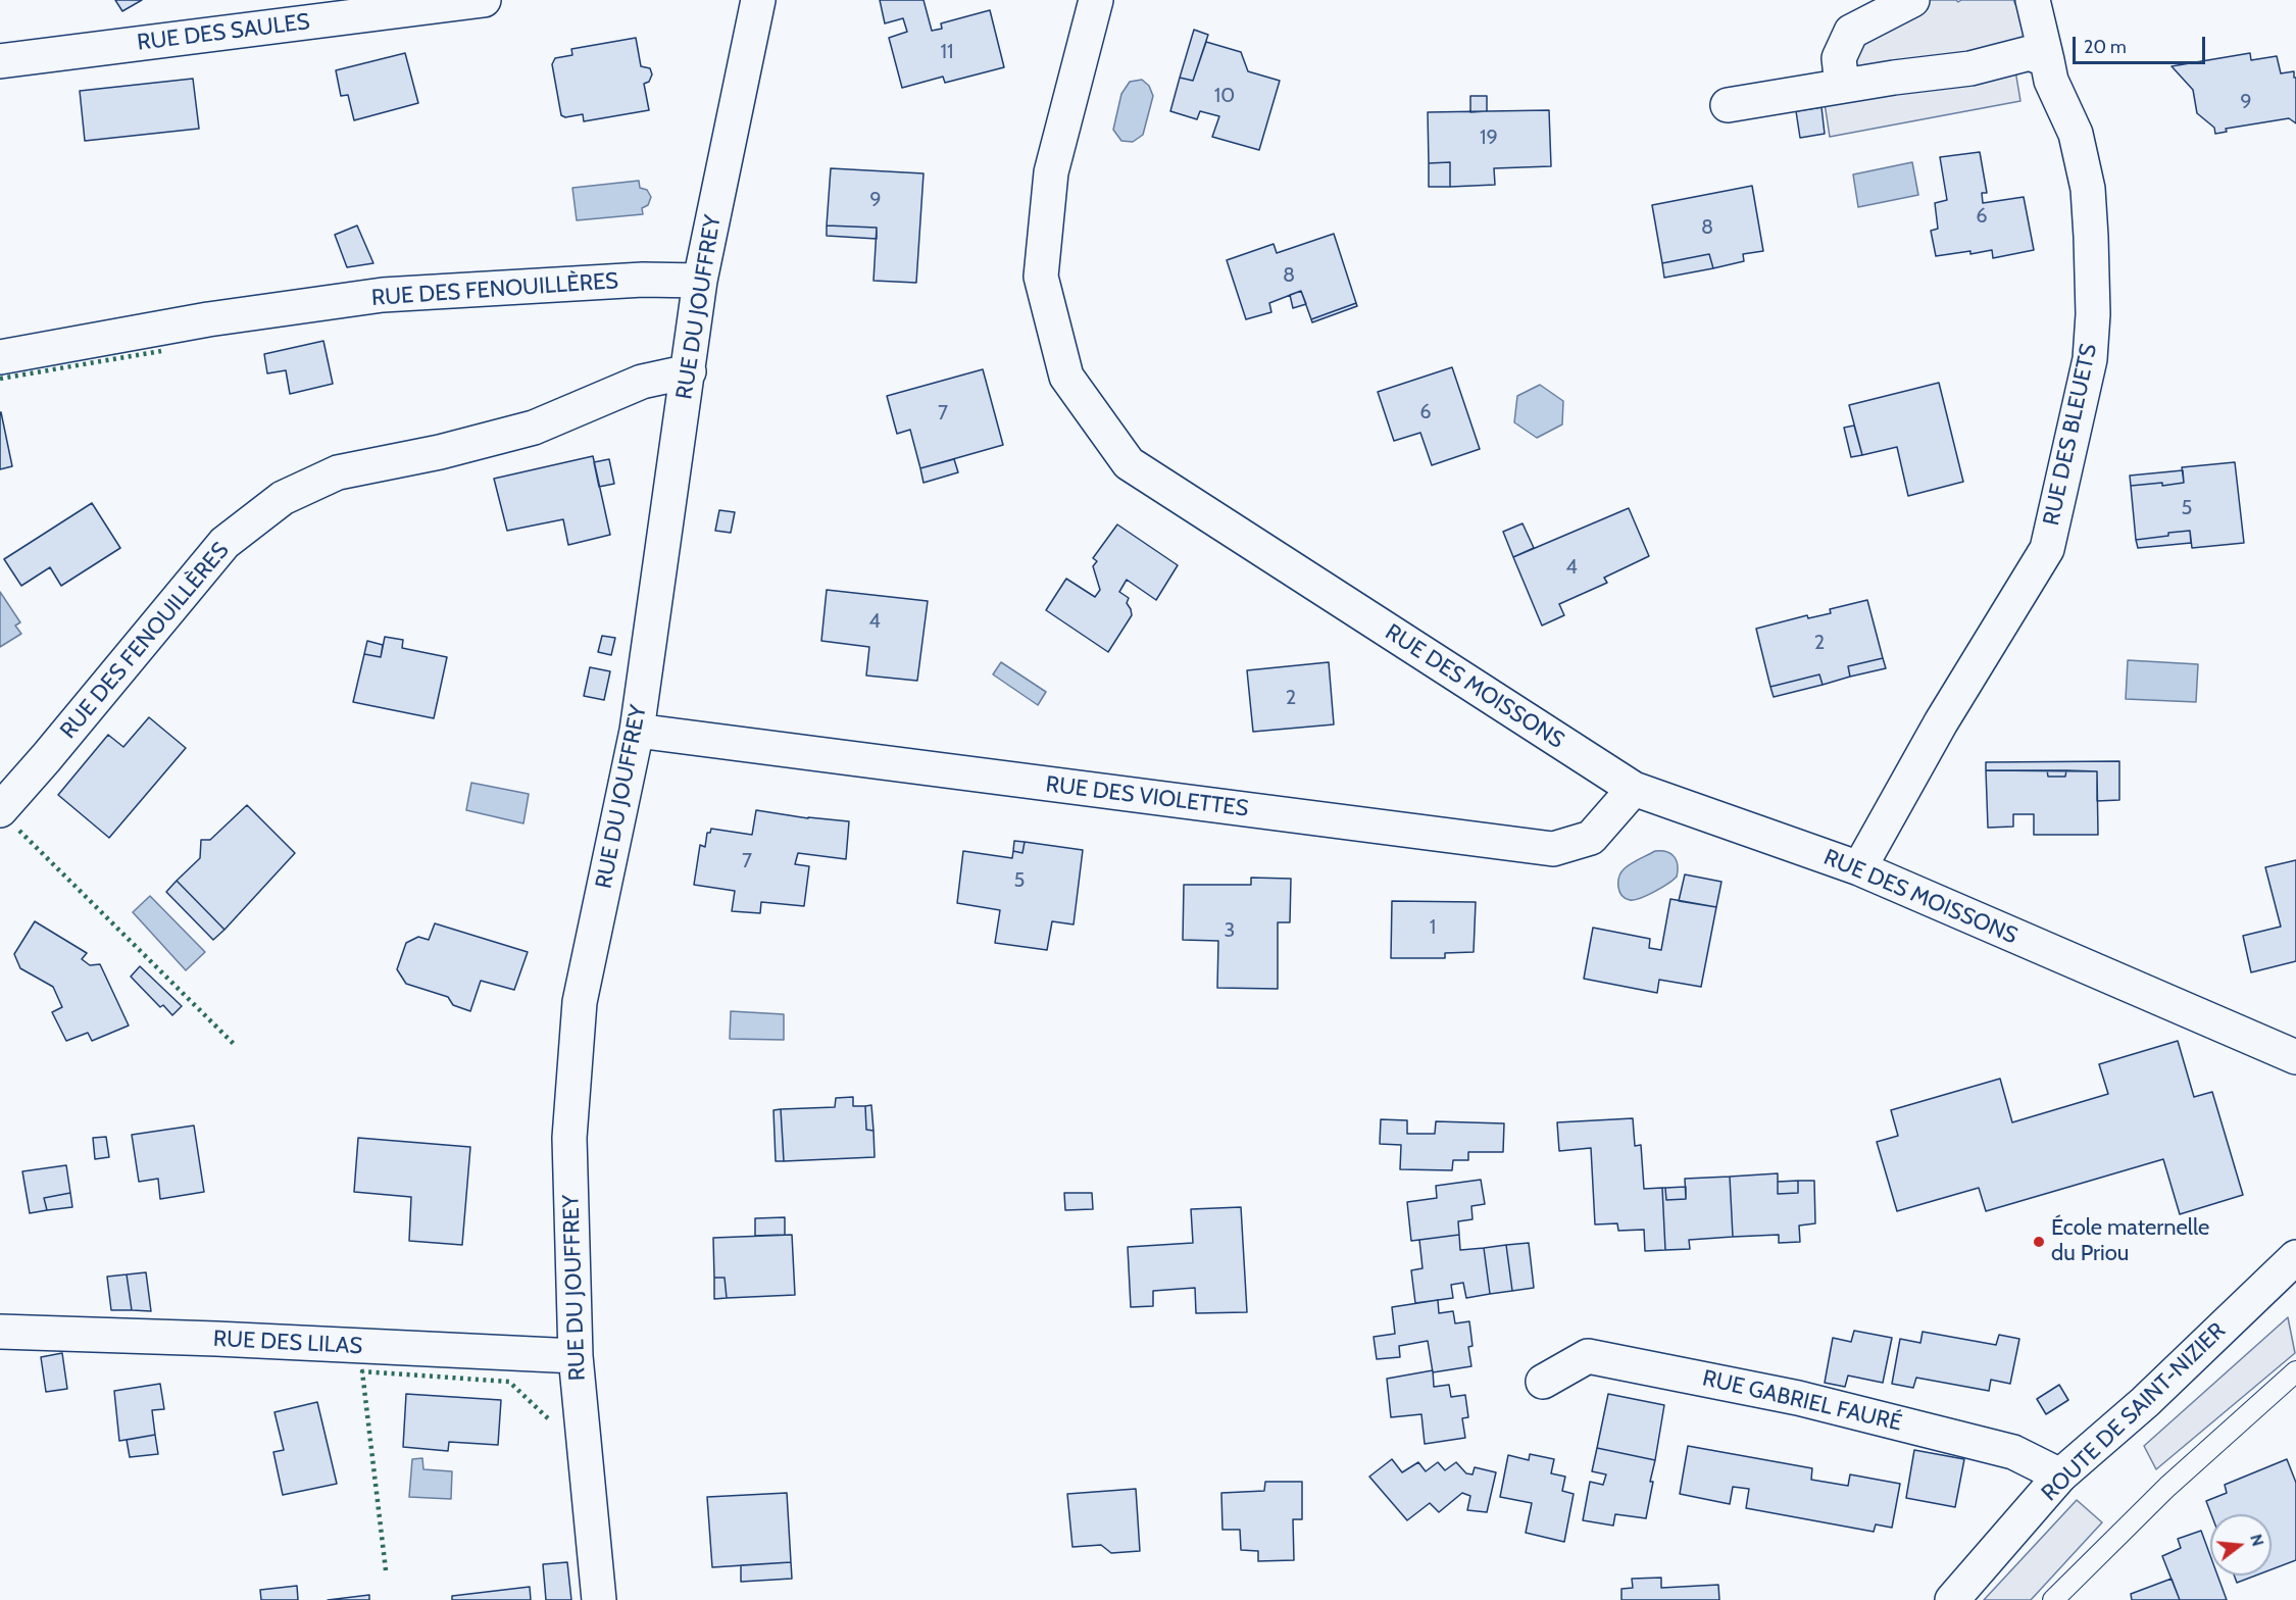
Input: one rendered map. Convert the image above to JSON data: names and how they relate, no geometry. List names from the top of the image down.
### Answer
{
  "streets": {
    "street": [
      "RUE DES SAULES",
      "RUE DES FENOUILLÈRES",
      "RUE DU JOUFFREY",
      "RUE DES BLEUETS",
      "RUE DES MOISSONS",
      "RUE DES VIOLETTES",
      "RUE DES LILAS",
      "RUE GABRIEL FAURÉ",
      "ROUTE DE SAINT-NIZIER"
    ]
  },
  "crossings": [
    ["RUE DES FENOUILLÈRES", "RUE DU JOUFFREY"],
    ["RUE DU JOUFFREY", "RUE DES VIOLETTES"],
    ["RUE DU JOUFFREY", "RUE DES LILAS"],
    ["RUE DES BLEUETS", "RUE DES MOISSONS"],
    ["RUE DES MOISSONS", "RUE DES VIOLETTES"],
    ["RUE GABRIEL FAURÉ", "ROUTE DE SAINT-NIZIER"]
  ],
  "places": ["École maternelle du Priou"],
  "house_numbers": [
    "11",
    "10",
    "9",
    "19",
    "9",
    "6",
    "8",
    "8",
    "6",
    "7",
    "5",
    "4",
    "4",
    "2",
    "2",
    "7",
    "5",
    "1",
    "3"
  ],
  "scale_bar": "20 m",
  "north": "right"
}
